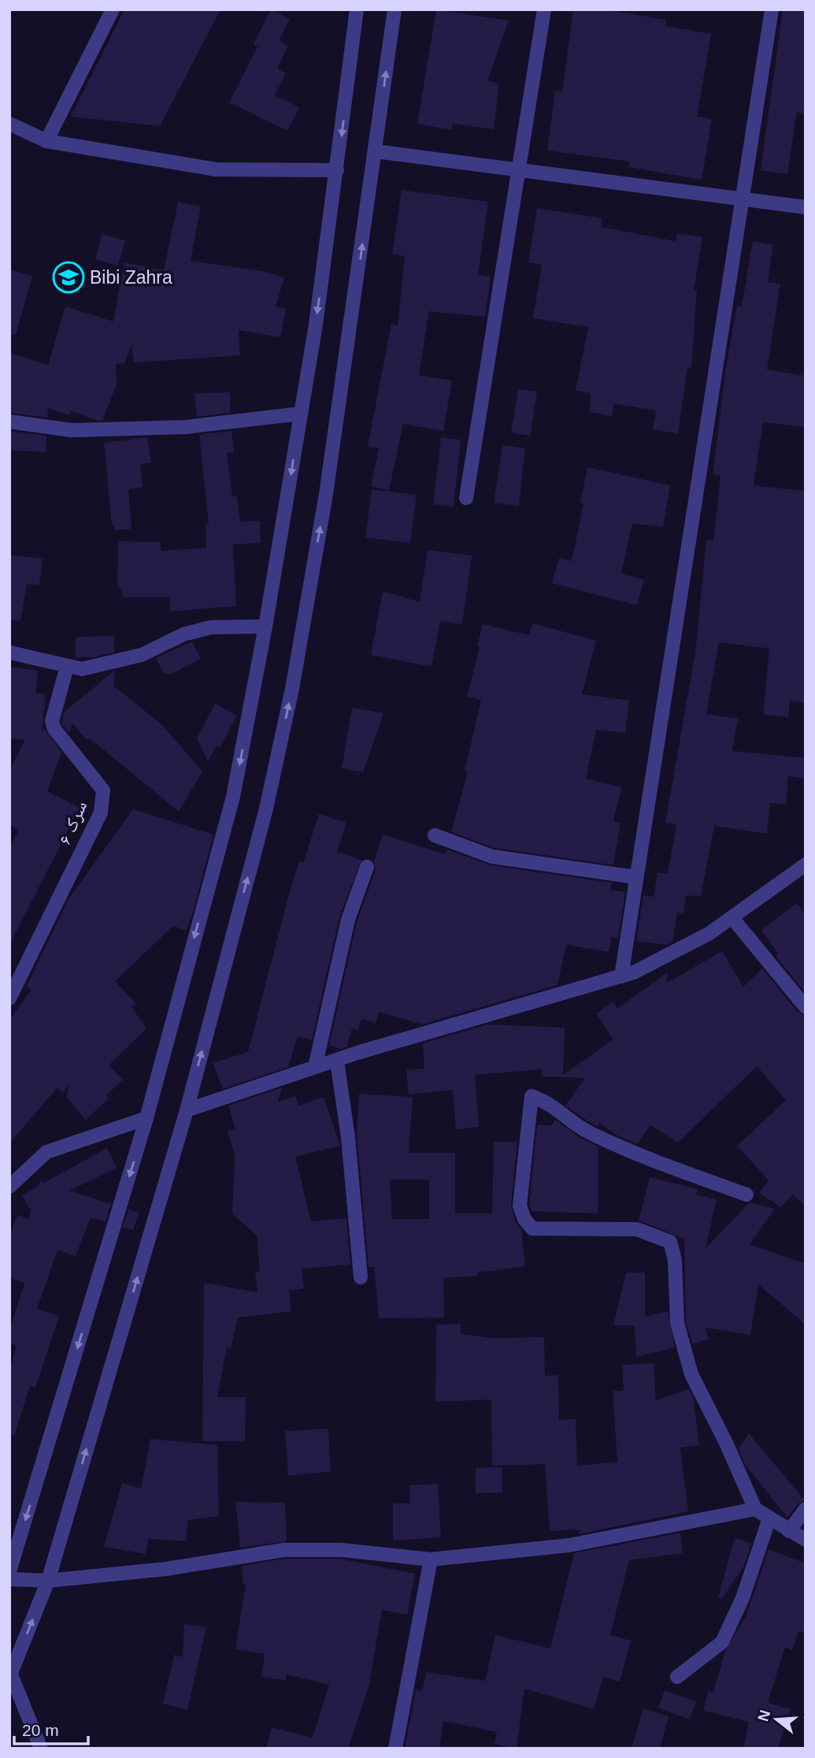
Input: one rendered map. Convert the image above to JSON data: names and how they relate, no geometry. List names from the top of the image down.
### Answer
{
  "streets": {
    "street": ["سرک ۶"]
  },
  "places": {
    "school or university": ["Bibi Zahra"]
  },
  "scale_bar": "20 m",
  "north": "left"
}
